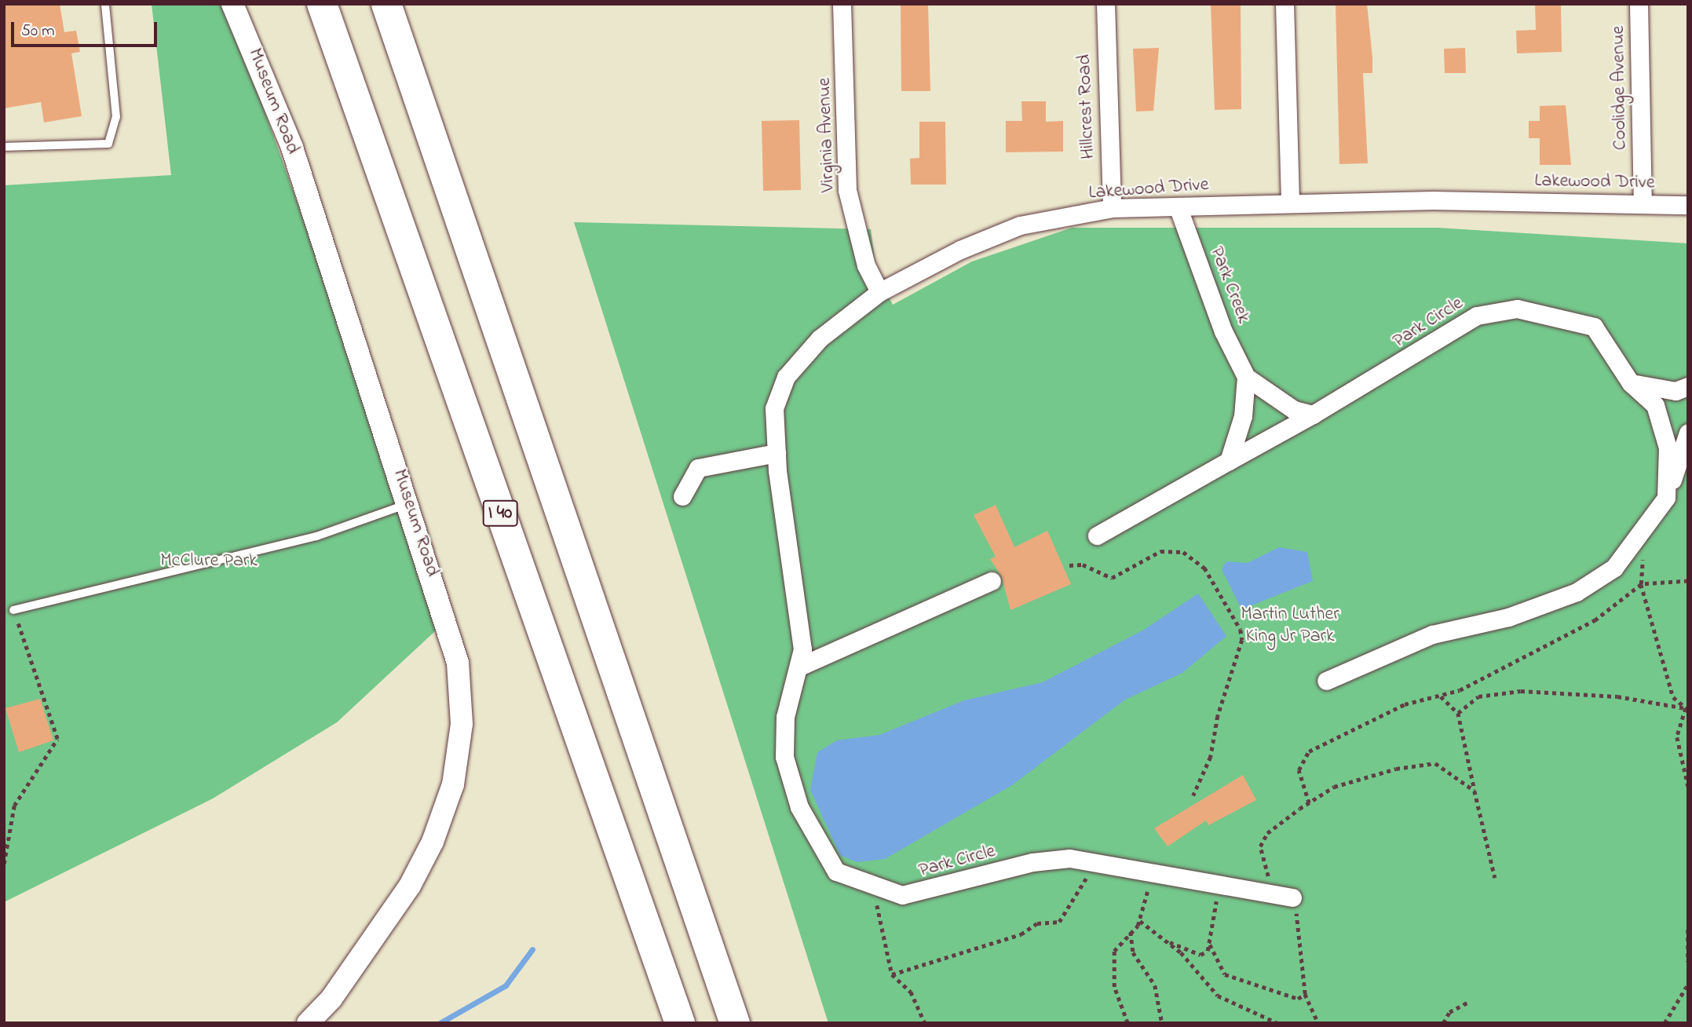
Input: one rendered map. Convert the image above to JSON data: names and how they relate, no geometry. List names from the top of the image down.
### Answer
{
  "streets": {
    "highway": ["I 40"],
    "street": [
      "Coolidge Avenue",
      "Museum Road",
      "Hillcrest Road",
      "Virginia Avenue",
      "Lakewood Drive",
      "Park Creek",
      "Park Circle"
    ]
  },
  "crossings": [
    ["Coolidge Avenue", "Lakewood Drive"],
    ["Hillcrest Road", "Lakewood Drive"],
    ["Virginia Avenue", "Lakewood Drive"],
    ["Lakewood Drive", "Park Creek"],
    ["Lakewood Drive", "Park Circle"]
  ],
  "parks": ["McClure Park", "Martin Luther King Jr Park"],
  "scale_bar": "50 m"
}
